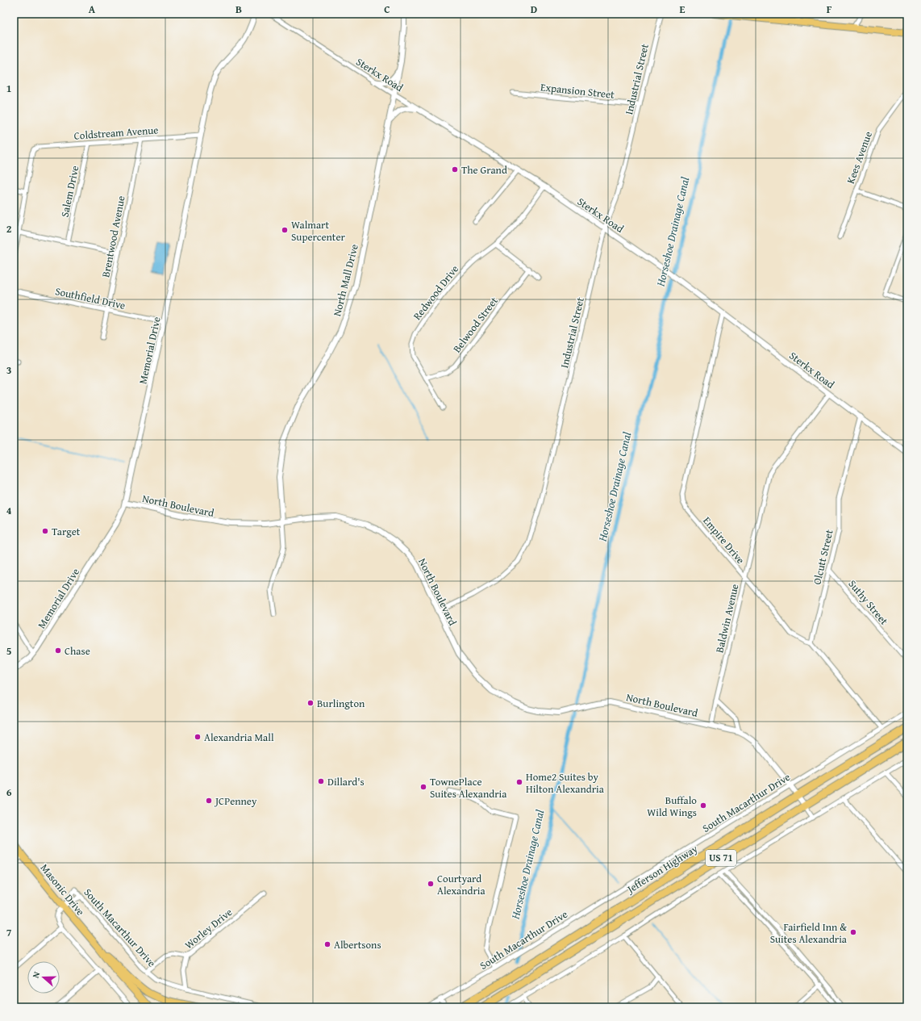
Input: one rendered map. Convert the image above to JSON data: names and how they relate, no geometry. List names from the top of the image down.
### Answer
{
  "streets": {
    "highway": ["US 71", "Jefferson Highway"],
    "main road": ["Masonic Drive"],
    "street": [
      "Sterkx Road",
      "Industrial Street",
      "Expansion Street",
      "Coldstream Avenue",
      "Kees Avenue",
      "Salem Drive",
      "Brentwood Avenue",
      "North Mall Drive",
      "Redwood Drive",
      "Southfield Drive",
      "Belwood Street",
      "Memorial Drive",
      "North Boulevard",
      "Empire Drive",
      "Olcutt Street",
      "Suthy Street",
      "Baldwin Avenue",
      "South Macarthur Drive",
      "Worley Drive"
    ]
  },
  "crossings": [
    ["Sterkx Road", "Industrial Street"],
    ["Sterkx Road", "North Mall Drive"],
    ["Sterkx Road", "Redwood Drive"],
    ["Sterkx Road", "Empire Drive"],
    ["Sterkx Road", "Olcutt Street"],
    ["Sterkx Road", "Baldwin Avenue"],
    ["Industrial Street", "Expansion Street"],
    ["Industrial Street", "North Boulevard"],
    ["Coldstream Avenue", "Salem Drive"],
    ["Coldstream Avenue", "Brentwood Avenue"],
    ["Coldstream Avenue", "Memorial Drive"],
    ["Brentwood Avenue", "Southfield Drive"],
    ["North Mall Drive", "North Boulevard"],
    ["Redwood Drive", "Belwood Street"],
    ["Southfield Drive", "Memorial Drive"],
    ["Memorial Drive", "North Boulevard"],
    ["North Boulevard", "Baldwin Avenue"],
    ["Empire Drive", "Olcutt Street"],
    ["Empire Drive", "Baldwin Avenue"],
    ["Empire Drive", "South Macarthur Drive"],
    ["Olcutt Street", "Suthy Street"],
    ["South Macarthur Drive", "Masonic Drive"],
    ["South Macarthur Drive", "Worley Drive"]
  ],
  "water": ["Horseshoe Drainage Canal"],
  "places": [
    "The Grand",
    "Walmart Supercenter",
    "Target",
    "Chase",
    "Burlington",
    "Alexandria Mall",
    "Dillard's",
    "Home2 Suites by Hilton Alexandria",
    "TownePlace Suites Alexandria",
    "JCPenney",
    "Buffalo Wild Wings",
    "Courtyard Alexandria",
    "Fairfield Inn & Suites Alexandria",
    "Albertsons"
  ],
  "north": "left",
  "grid": {
    "columns": [
      "A",
      "B",
      "C",
      "D",
      "E",
      "F"
    ],
    "rows": [
      "1",
      "2",
      "3",
      "4",
      "5",
      "6",
      "7"
    ]
  }
}
